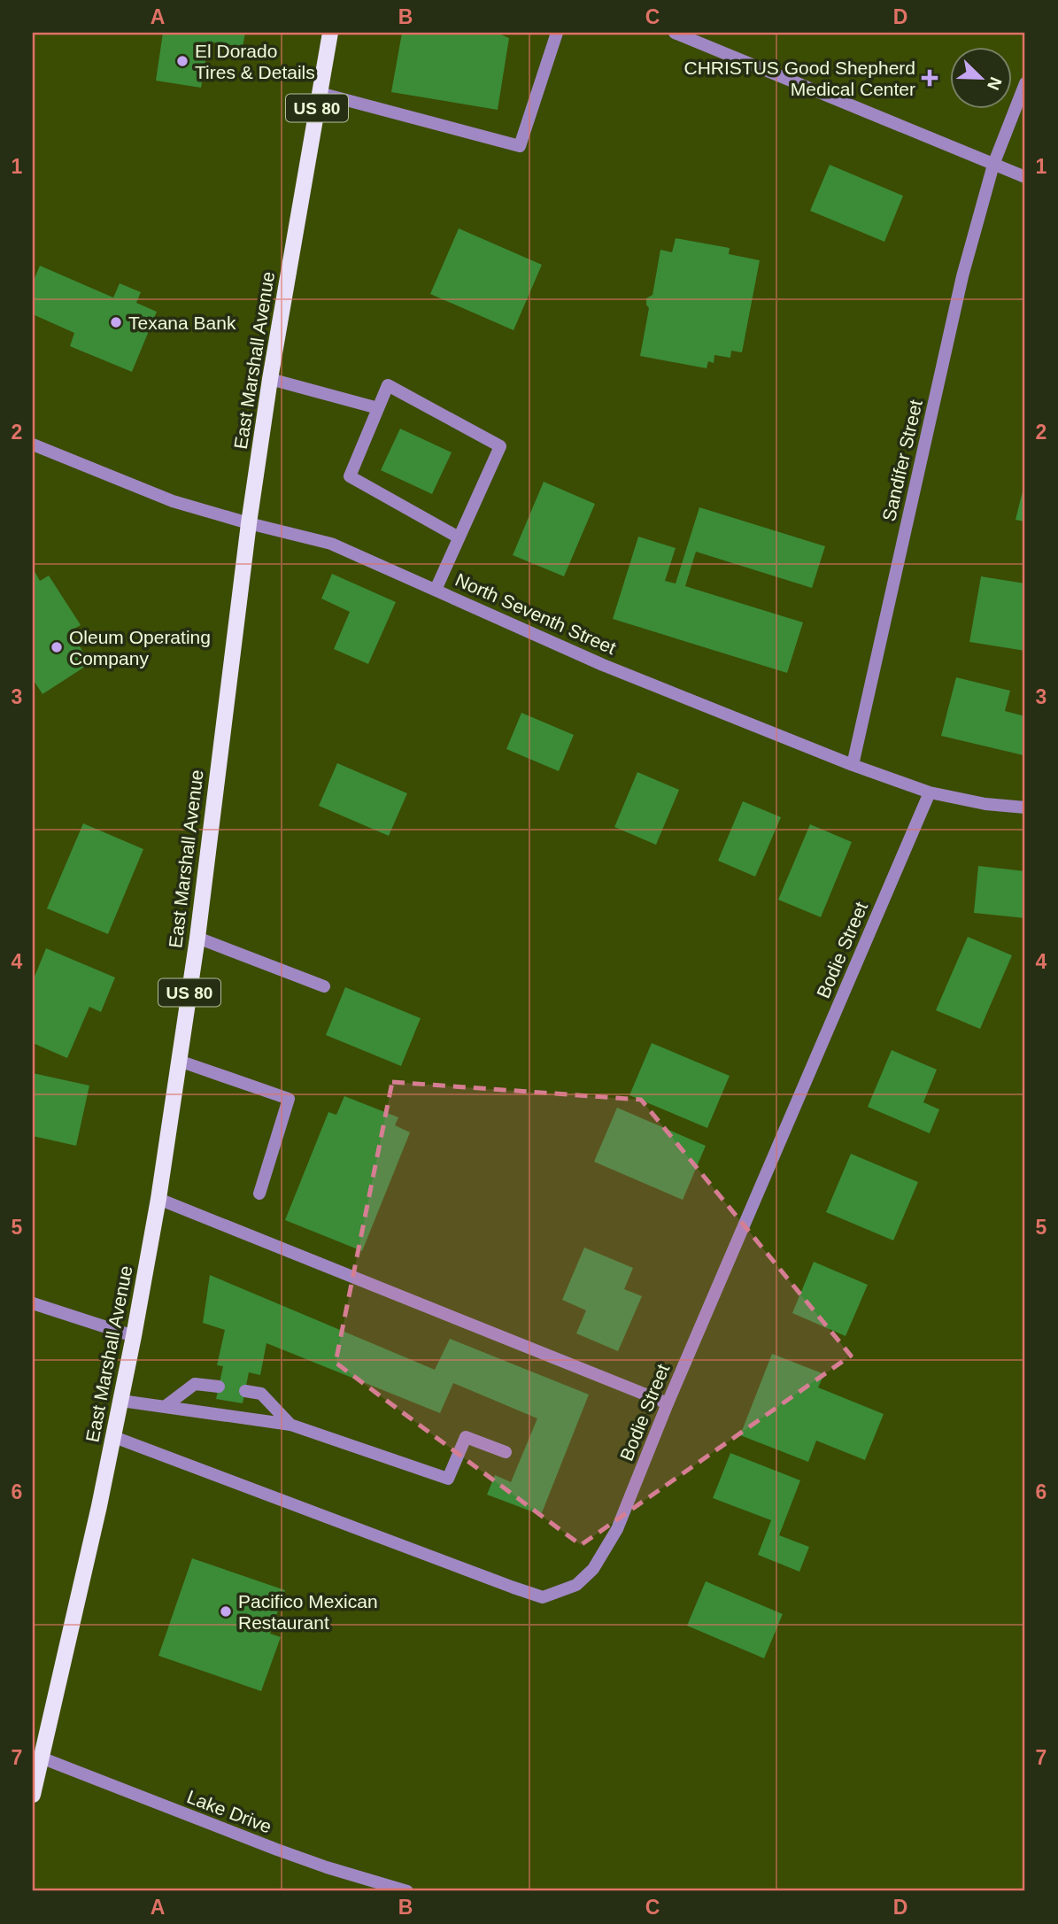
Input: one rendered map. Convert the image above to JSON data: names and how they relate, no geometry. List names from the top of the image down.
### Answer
{
  "streets": {
    "main road": ["US 80", "East Marshall Avenue"],
    "street": [
      "Sandifer Street",
      "North Seventh Street",
      "Bodie Street",
      "Lake Drive"
    ]
  },
  "crossings": [
    ["East Marshall Avenue", "North Seventh Street"],
    ["East Marshall Avenue", "Bodie Street"],
    ["East Marshall Avenue", "Lake Drive"],
    ["Sandifer Street", "North Seventh Street"],
    ["North Seventh Street", "Bodie Street"]
  ],
  "places": {
    "other": [
      "El Dorado Tires & Details",
      "Texana Bank",
      "Oleum Operating Company",
      "Pacifico Mexican Restaurant"
    ],
    "health": ["CHRISTUS Good Shepherd Medical Center"]
  },
  "north": "bottom right",
  "grid": {
    "columns": [
      "A",
      "B",
      "C",
      "D"
    ],
    "rows": [
      "1",
      "2",
      "3",
      "4",
      "5",
      "6",
      "7"
    ]
  }
}
